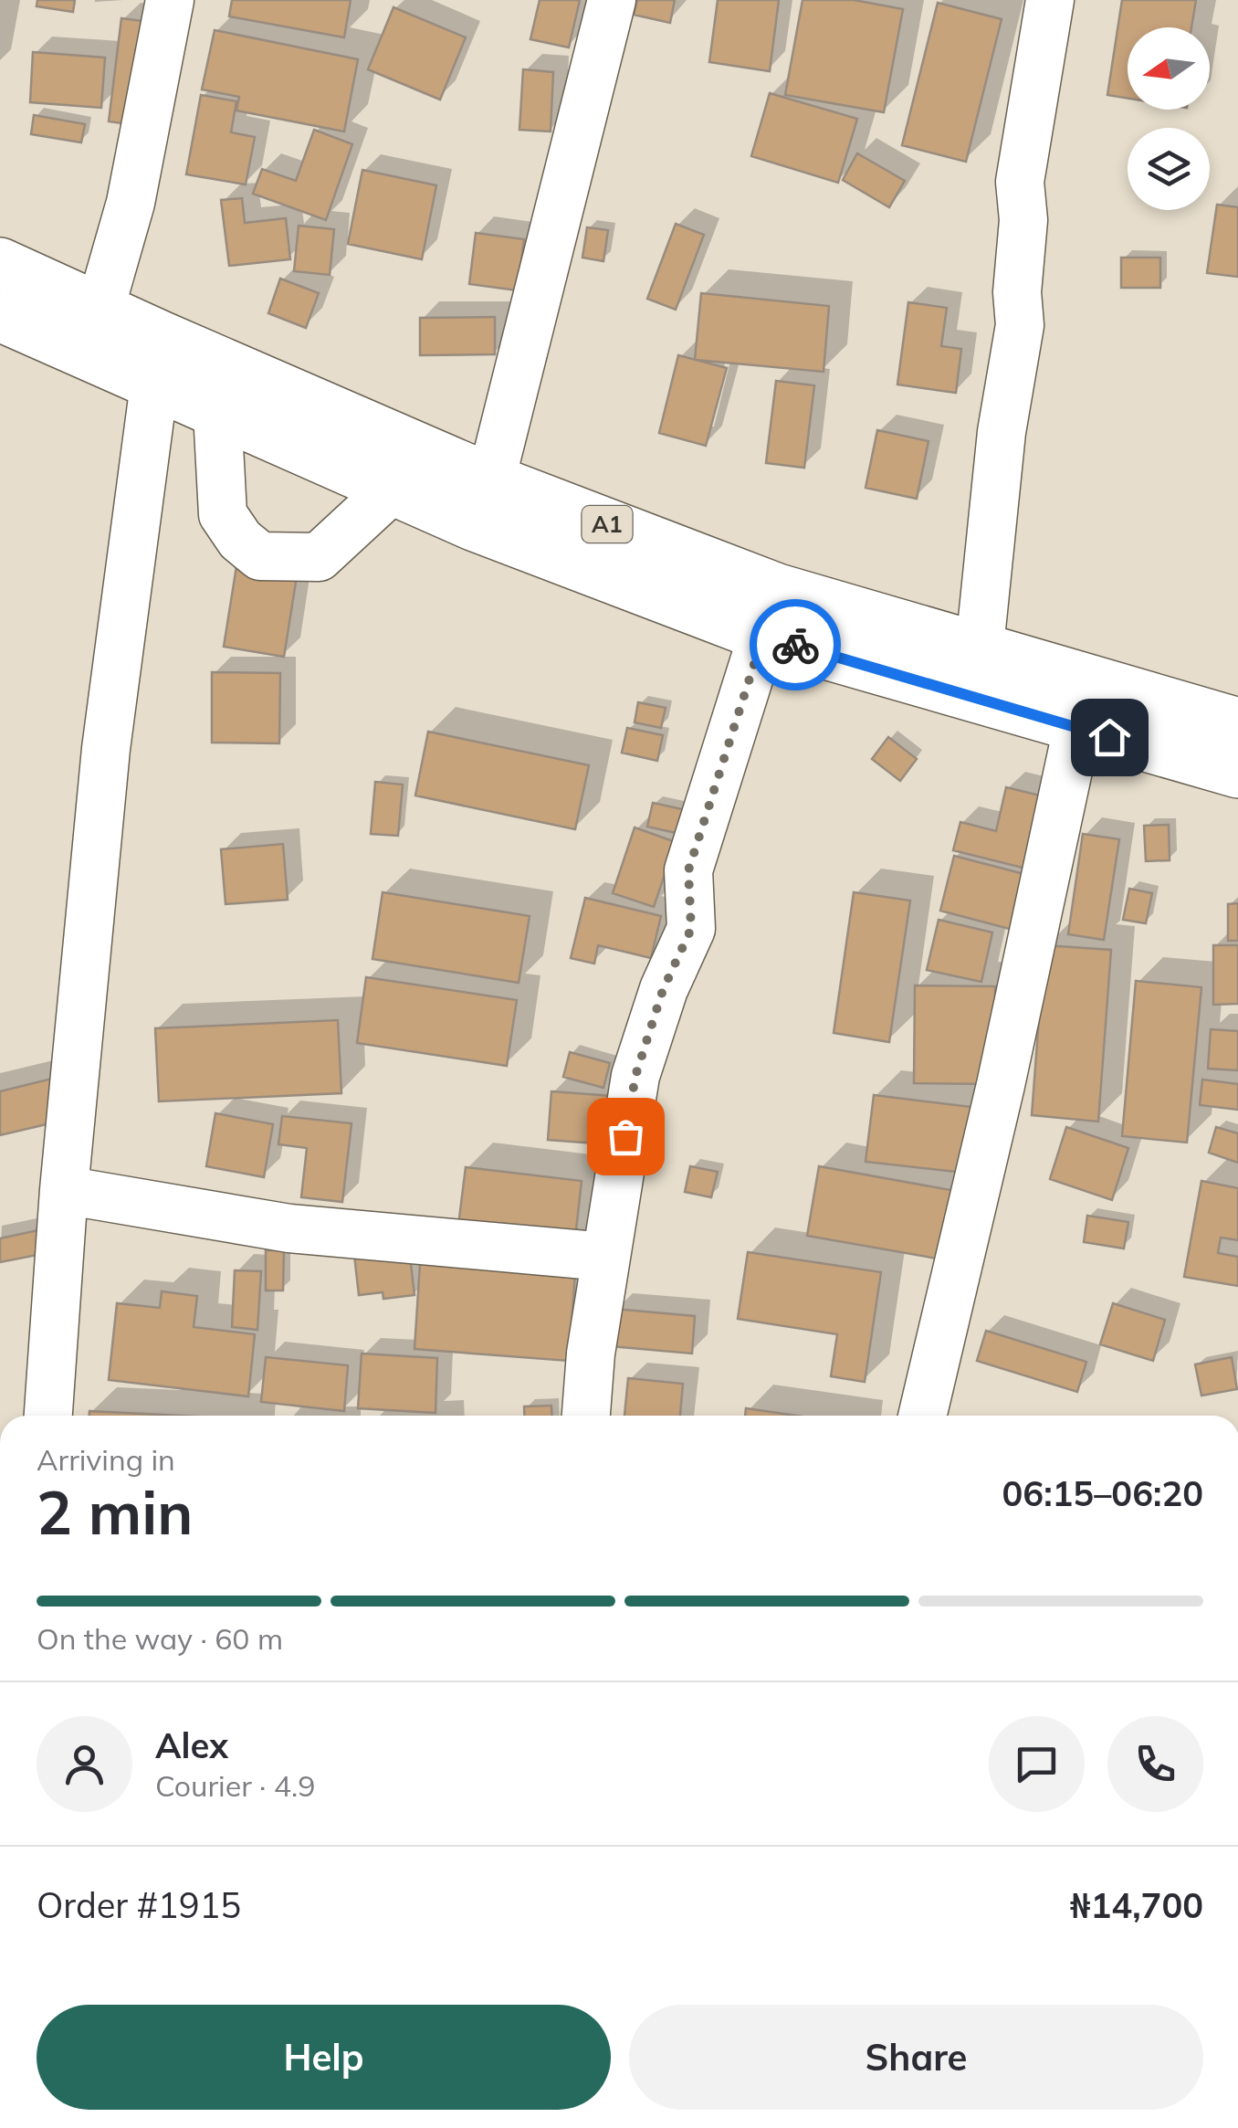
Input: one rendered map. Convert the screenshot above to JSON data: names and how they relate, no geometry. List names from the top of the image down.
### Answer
{
  "streets": {
    "highway": ["A1"]
  },
  "north": "left",
  "page": {
    "heading": ["2 min", "Arriving in", "06:15–06:20"],
    "panel": [
      "Alex",
      "Courier · 4.9",
      "Order #1915",
      "₦14,700"
    ],
    "bar": "On the way · 60 m",
    "buttons": ["Help", "Share"]
  }
}
